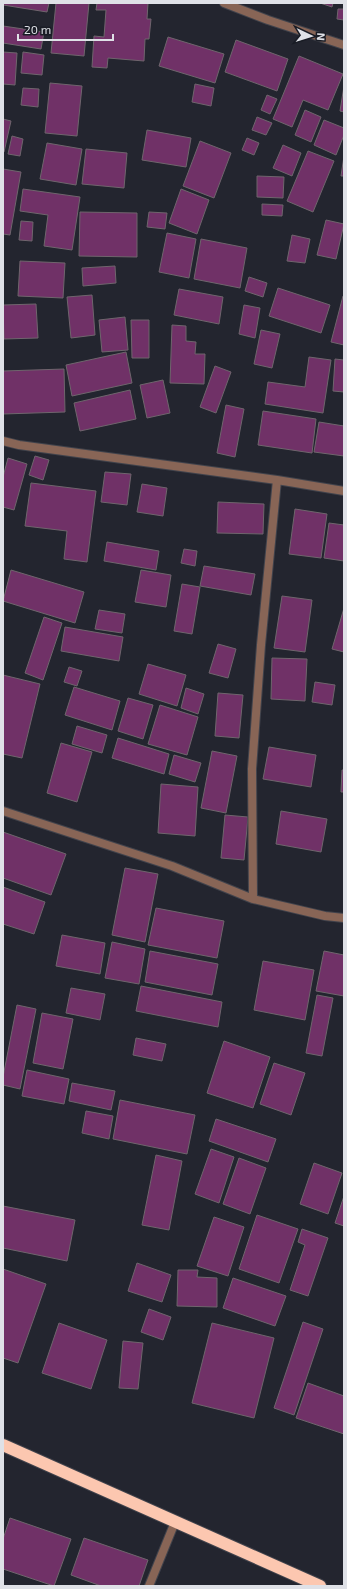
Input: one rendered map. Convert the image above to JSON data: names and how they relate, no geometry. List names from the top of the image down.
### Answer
{
  "scale_bar": "20 m",
  "north": "right"
}
